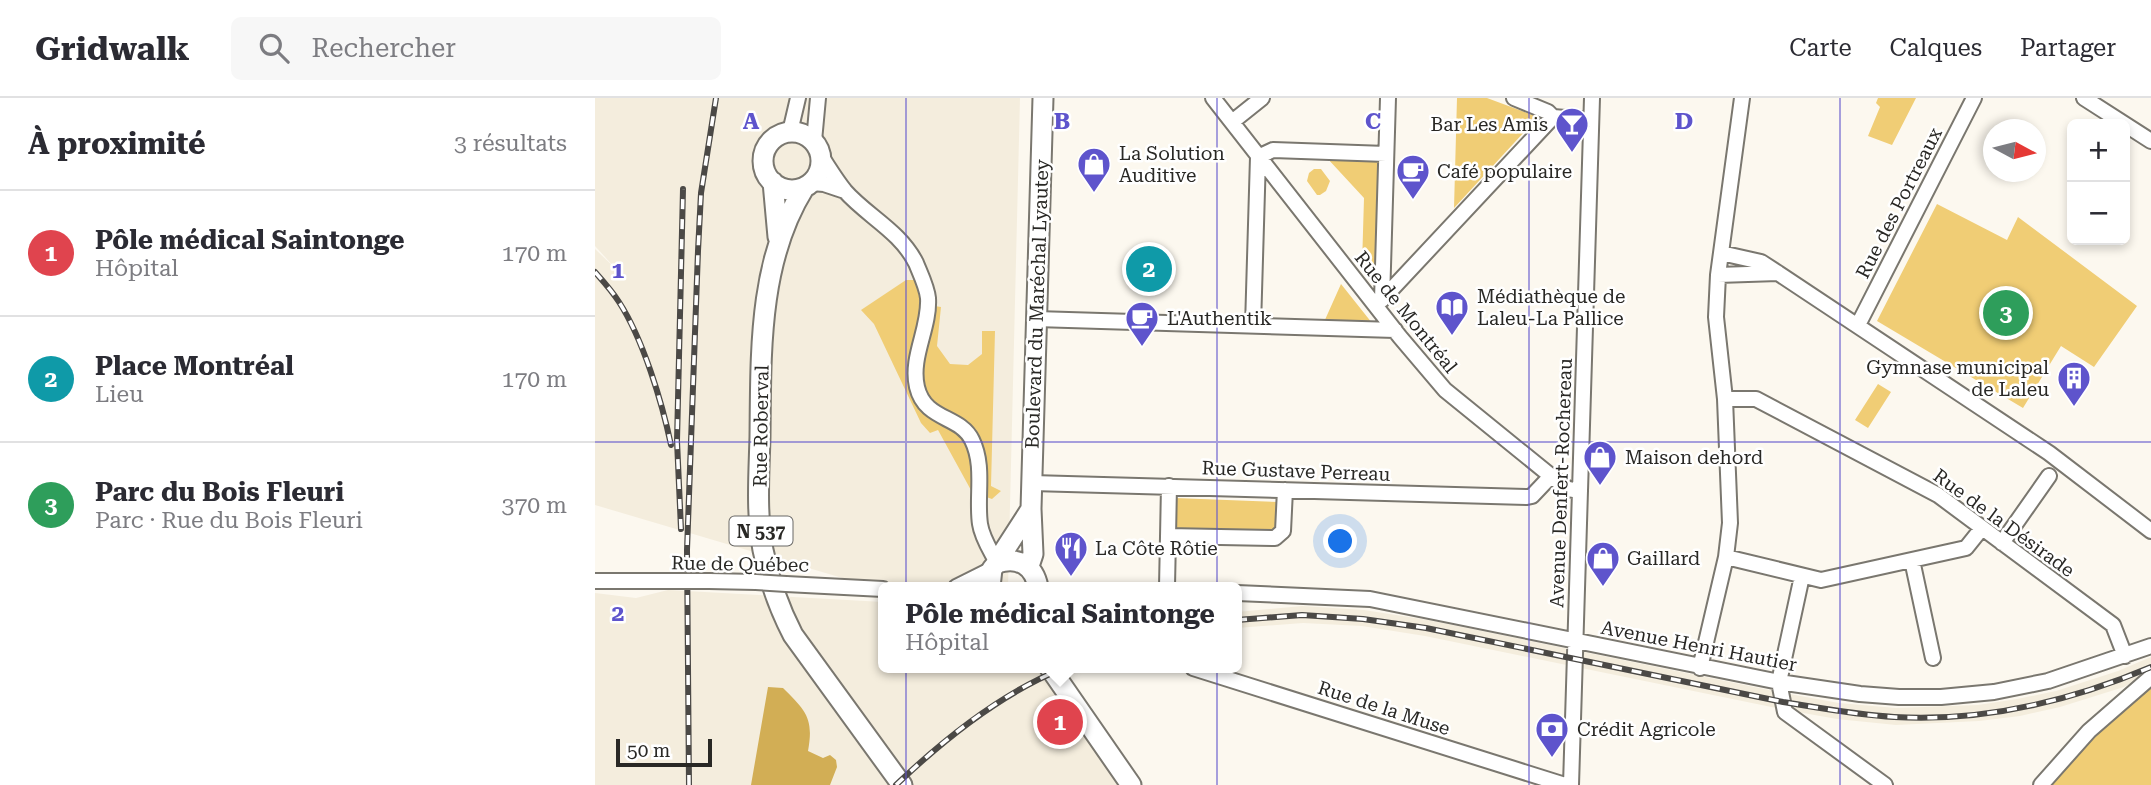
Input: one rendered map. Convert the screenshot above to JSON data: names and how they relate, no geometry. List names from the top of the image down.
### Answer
{
  "streets": {
    "main road": ["Boulevard du Maréchal Lyautey", "Rue Roberval", "N 537"],
    "street": [
      "Rue des Portreaux",
      "Rue de Montréal",
      "Rue Gustave Perreau",
      "Avenue Denfert-Rochereau",
      "Rue de la Désirade",
      "Rue de Québec",
      "Avenue Henri Hautier",
      "Rue de la Muse"
    ]
  },
  "crossings": [
    ["Boulevard du Maréchal Lyautey", "Rue Gustave Perreau"],
    ["Rue de Montréal", "Rue Gustave Perreau"],
    ["Rue de Montréal", "Avenue Denfert-Rochereau"],
    ["Avenue Denfert-Rochereau", "Avenue Henri Hautier"],
    ["Rue de la Désirade", "Avenue Henri Hautier"]
  ],
  "places": {
    "bar": ["Bar Les Amis"],
    "shop": ["La Solution Auditive", "Maison dehord", "Gaillard"],
    "cafe": ["Café populaire", "L'Authentik"],
    "library": ["Médiathèque de Laleu-La Pallice"],
    "building": ["Gymnase municipal de Laleu"],
    "restaurant": ["La Côte Rôtie"],
    "bank": ["Crédit Agricole"]
  },
  "scale_bar": "50 m",
  "north": "right",
  "page": {
    "header": "Gridwalk",
    "search": "Rechercher",
    "nav": ["Carte", "Calques", "Partager"],
    "heading": ["À proximité", "3 résultats"],
    "map_buttons": ["+", "−"],
    "list": [
      {
        "mark": "1",
        "name": "Pôle médical Saintonge",
        "note": "Hôpital",
        "value": "170 m"
      },
      {
        "mark": "2",
        "name": "Place Montréal",
        "note": "Lieu",
        "value": "170 m"
      },
      {
        "mark": "3",
        "name": "Parc du Bois Fleuri",
        "note": "Parc · Rue du Bois Fleuri",
        "value": "370 m"
      }
    ],
    "pins": ["2", "3", "1"],
    "popup": ["Pôle médical Saintonge", "Hôpital"],
    "scale": "50 m"
  },
  "grid": {
    "columns": [
      "A",
      "B",
      "C",
      "D"
    ],
    "rows": ["1", "2"]
  }
}
